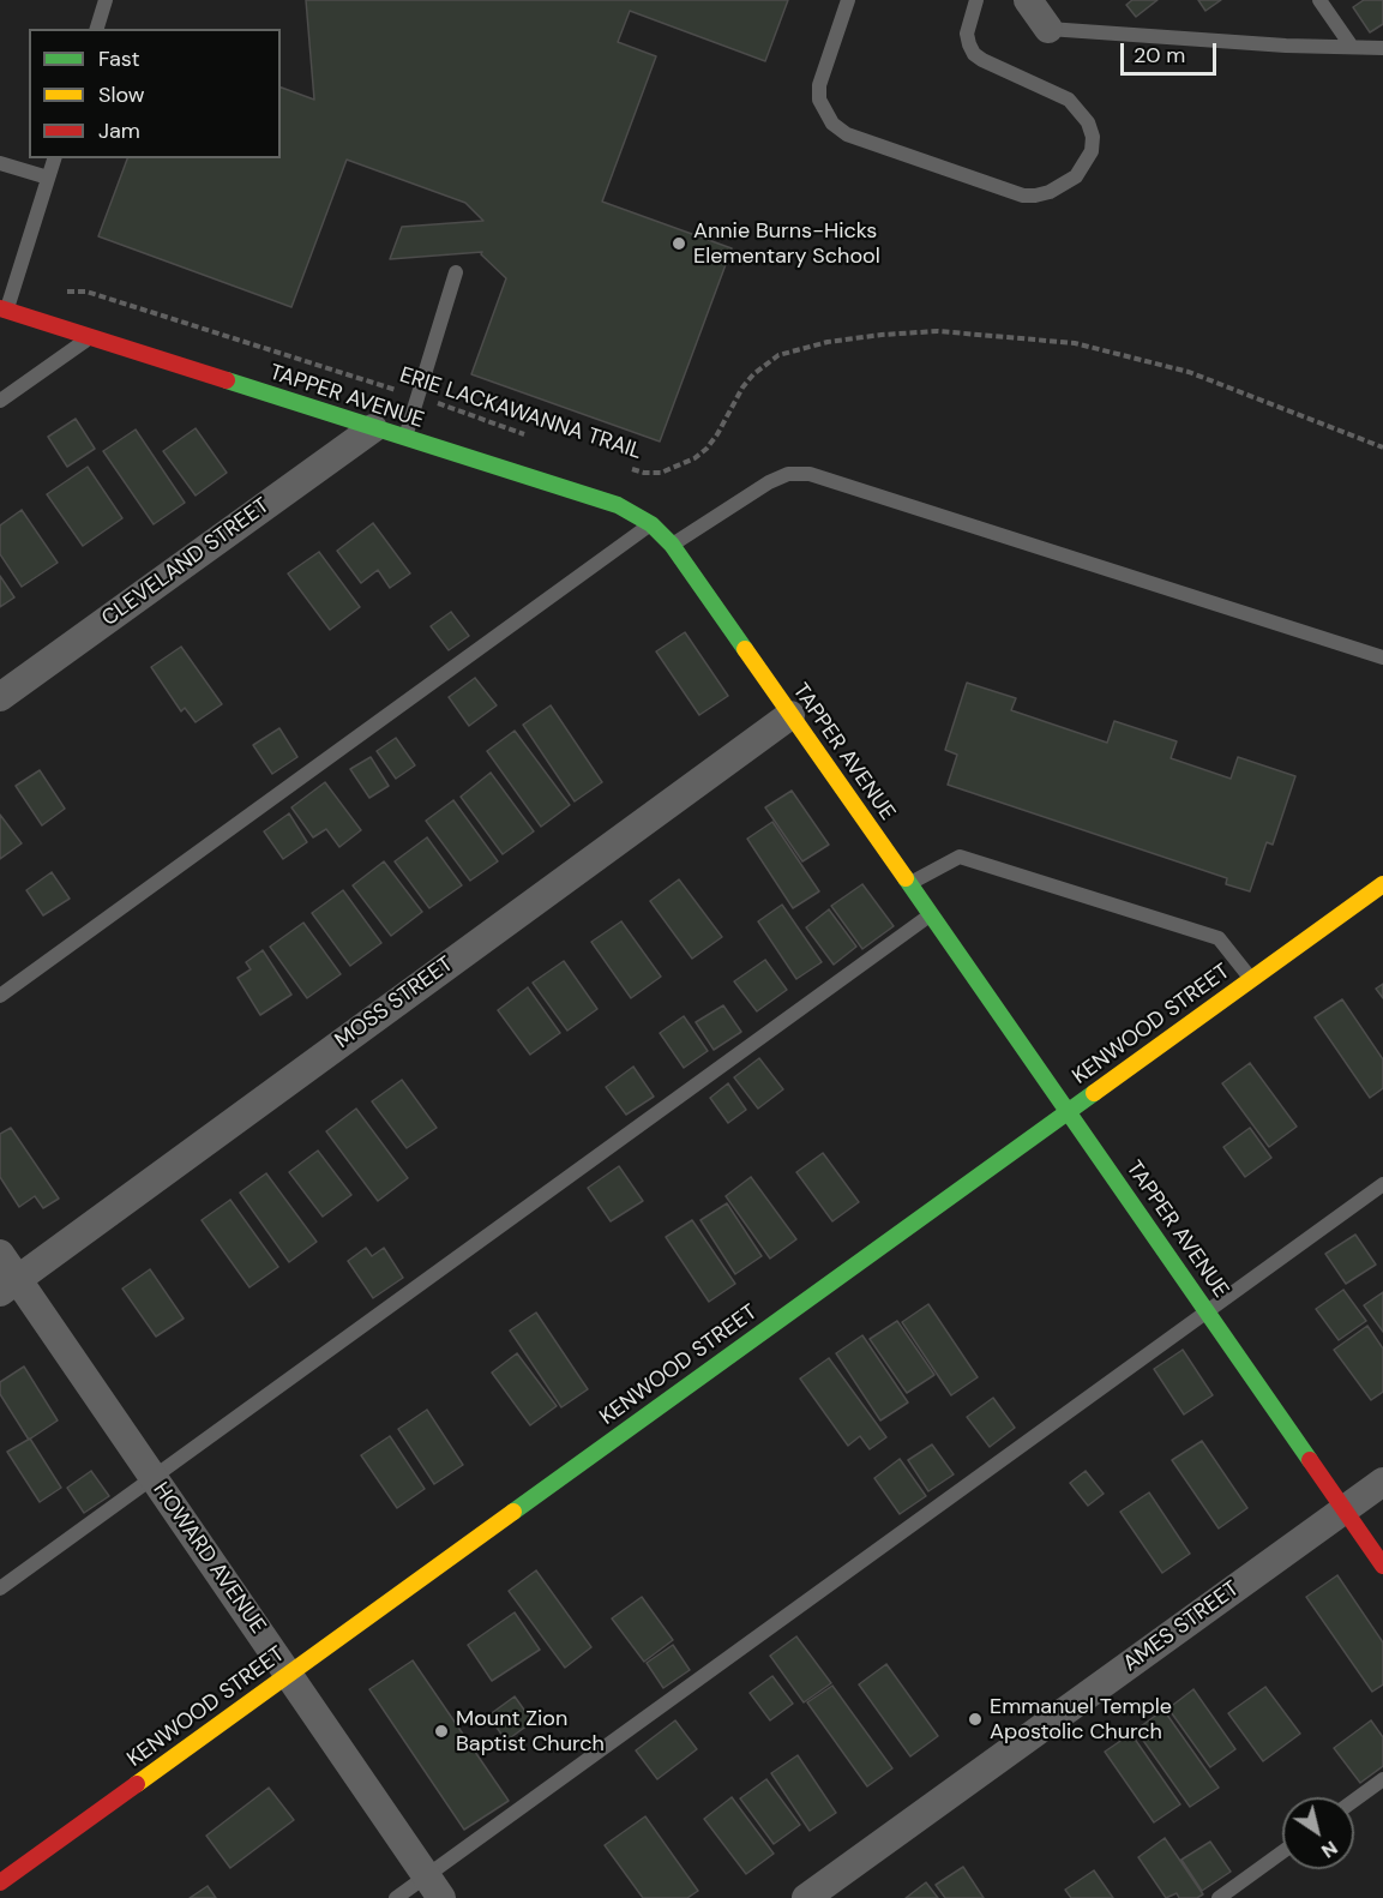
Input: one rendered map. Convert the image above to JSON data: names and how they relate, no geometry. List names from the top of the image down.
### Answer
{
  "streets": {
    "street": [
      "TAPPER AVENUE",
      "CLEVELAND STREET",
      "MOSS STREET",
      "KENWOOD STREET",
      "HOWARD AVENUE",
      "AMES STREET"
    ],
    "path": ["ERIE LACKAWANNA TRAIL"]
  },
  "crossings": [
    ["TAPPER AVENUE", "CLEVELAND STREET"],
    ["TAPPER AVENUE", "MOSS STREET"],
    ["TAPPER AVENUE", "KENWOOD STREET"],
    ["TAPPER AVENUE", "AMES STREET"],
    ["MOSS STREET", "HOWARD AVENUE"],
    ["KENWOOD STREET", "HOWARD AVENUE"]
  ],
  "places": ["Annie Burns-Hicks Elementary School", "Emmanuel Temple Apostolic Church", "Mount Zion Baptist Church"],
  "legend": ["Fast", "Slow", "Jam"],
  "scale_bar": "20 m",
  "north": "bottom right"
}
